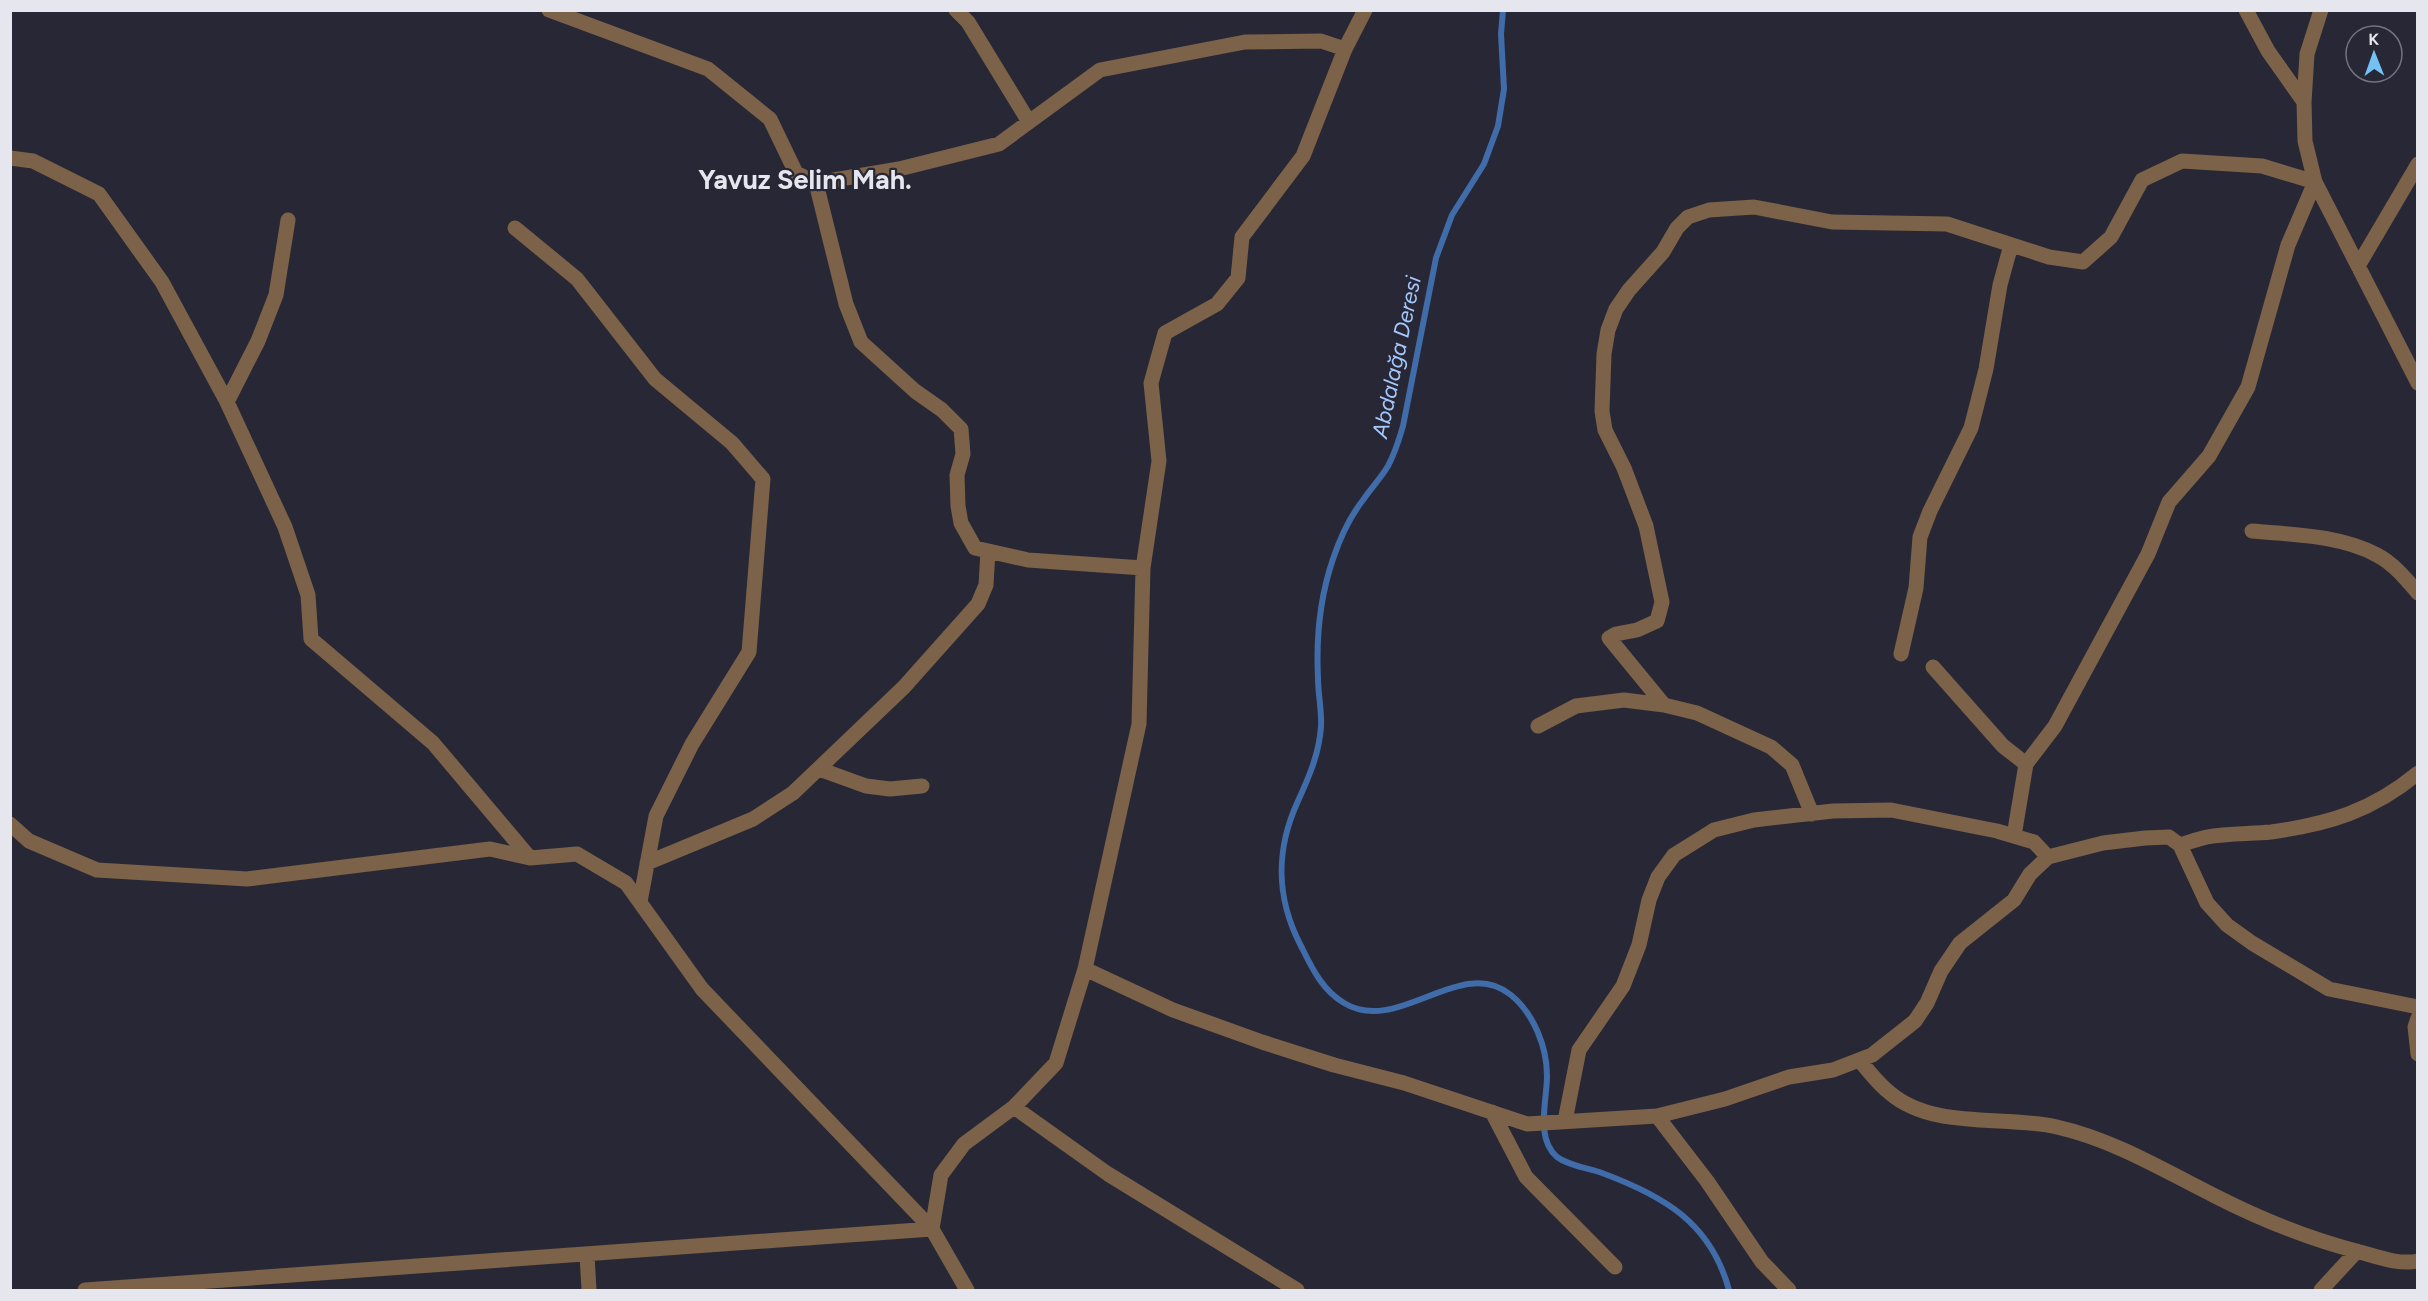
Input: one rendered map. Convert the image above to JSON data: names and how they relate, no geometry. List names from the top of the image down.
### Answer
{
  "districts": ["Yavuz Selim Mah."],
  "water": ["Abdalağa Deresi"],
  "north": "top"
}
